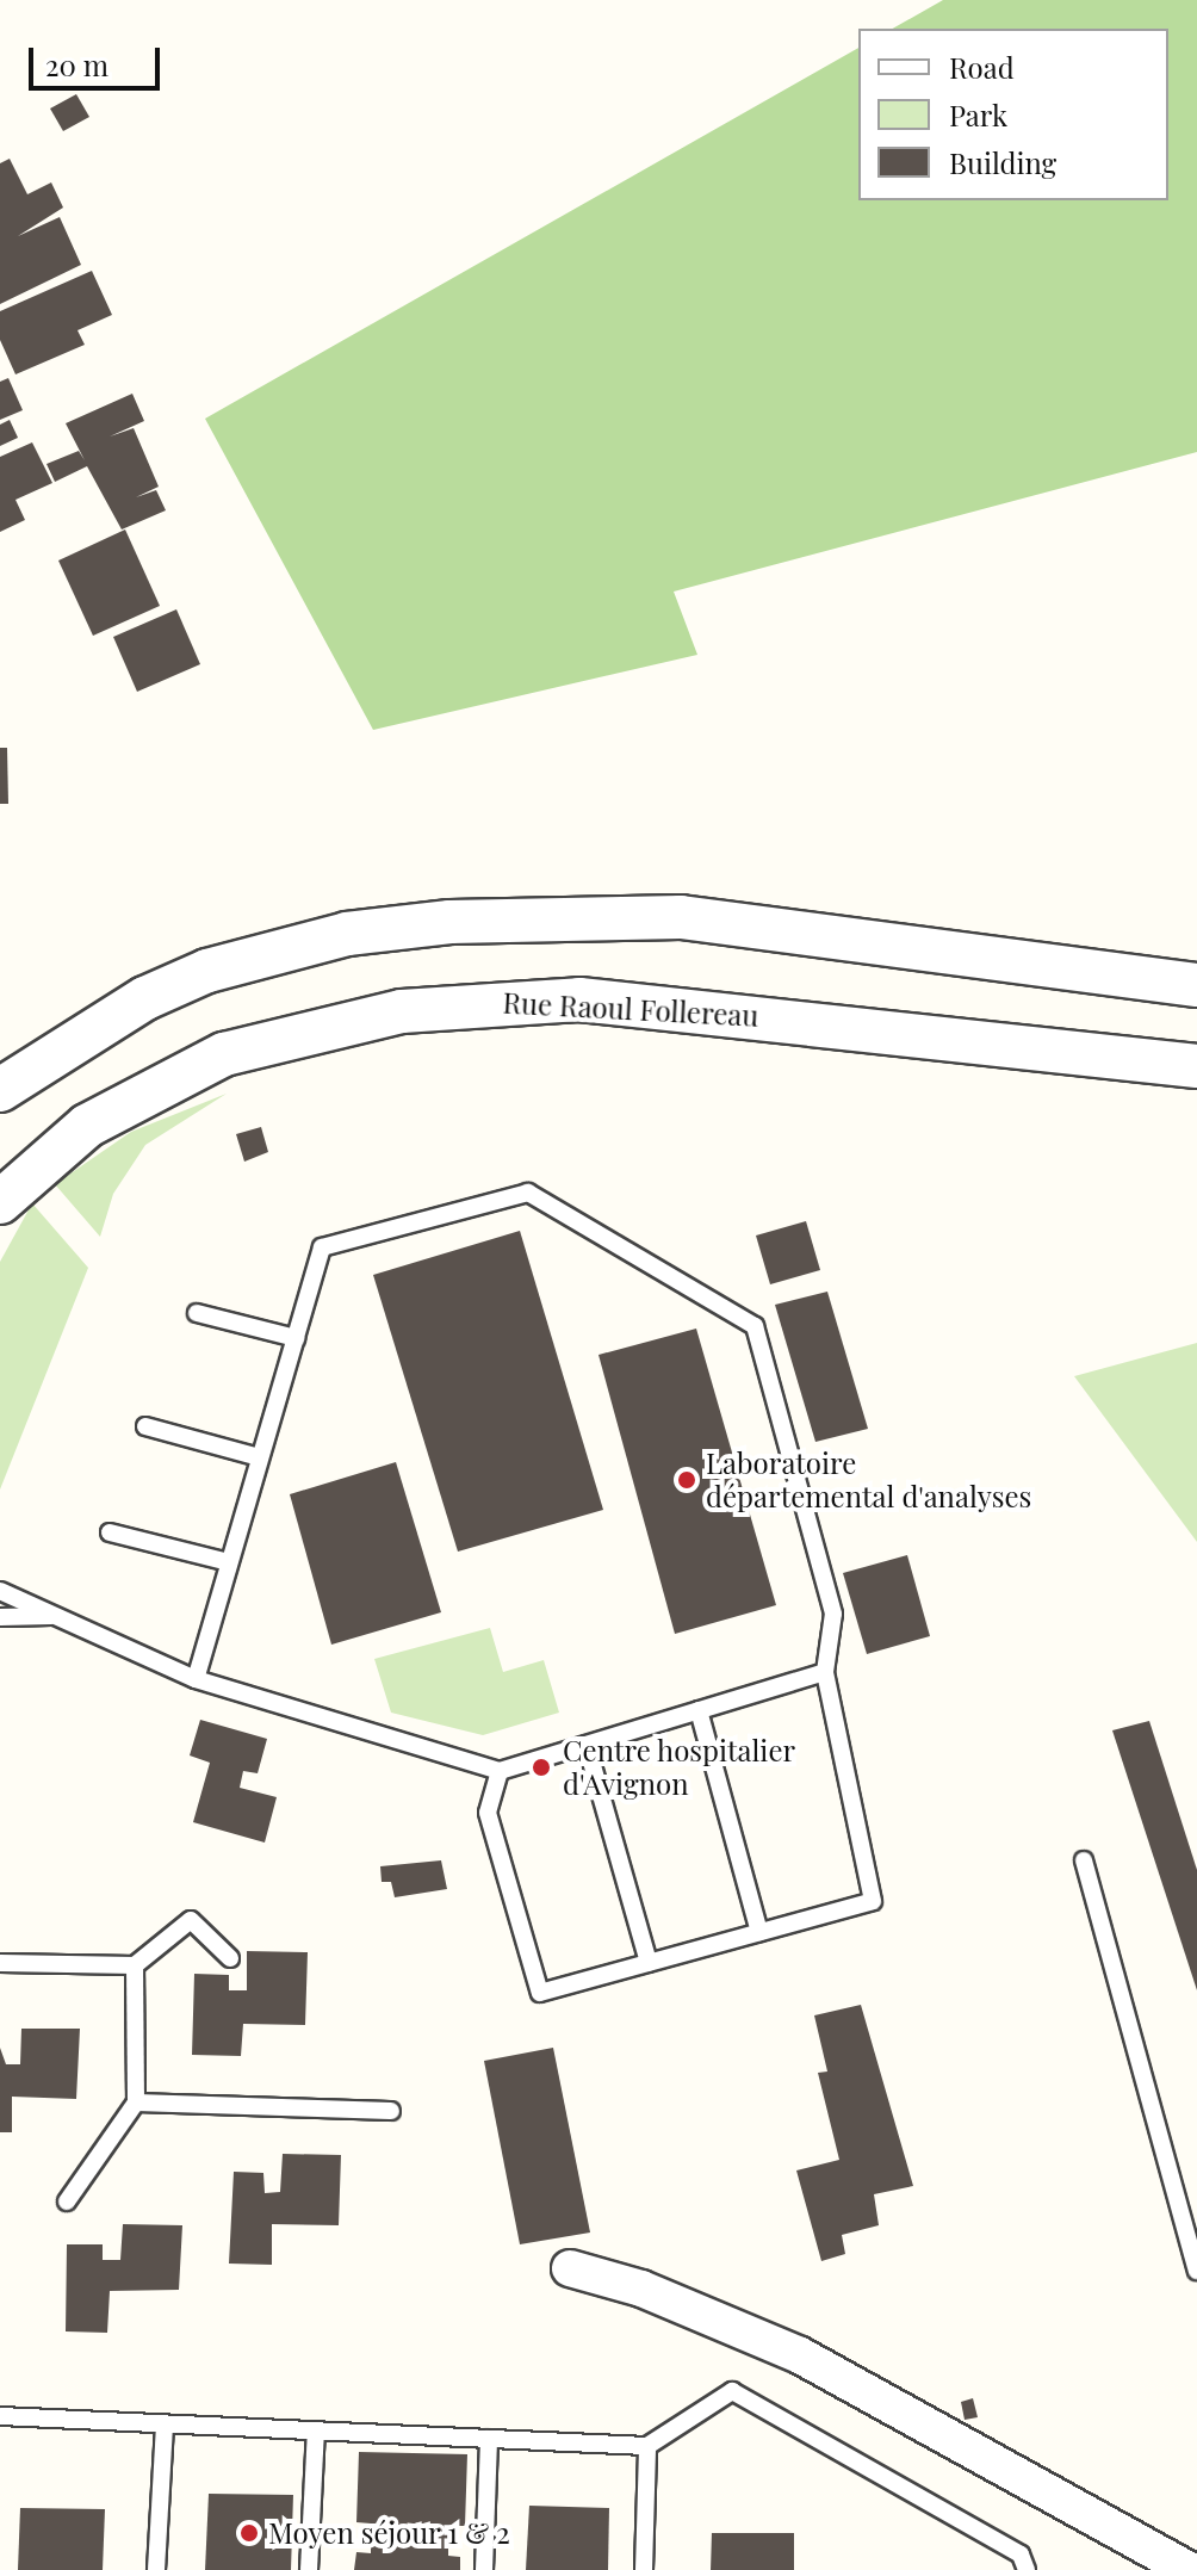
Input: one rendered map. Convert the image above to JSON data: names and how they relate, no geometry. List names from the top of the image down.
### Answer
{
  "streets": {
    "street": ["Rue Raoul Follereau"]
  },
  "places": ["Laboratoire départemental d'analyses", "Centre hospitalier d'Avignon", "Moyen séjour 1 & 2"],
  "legend": ["Road", "Park", "Building"],
  "scale_bar": "20 m"
}
